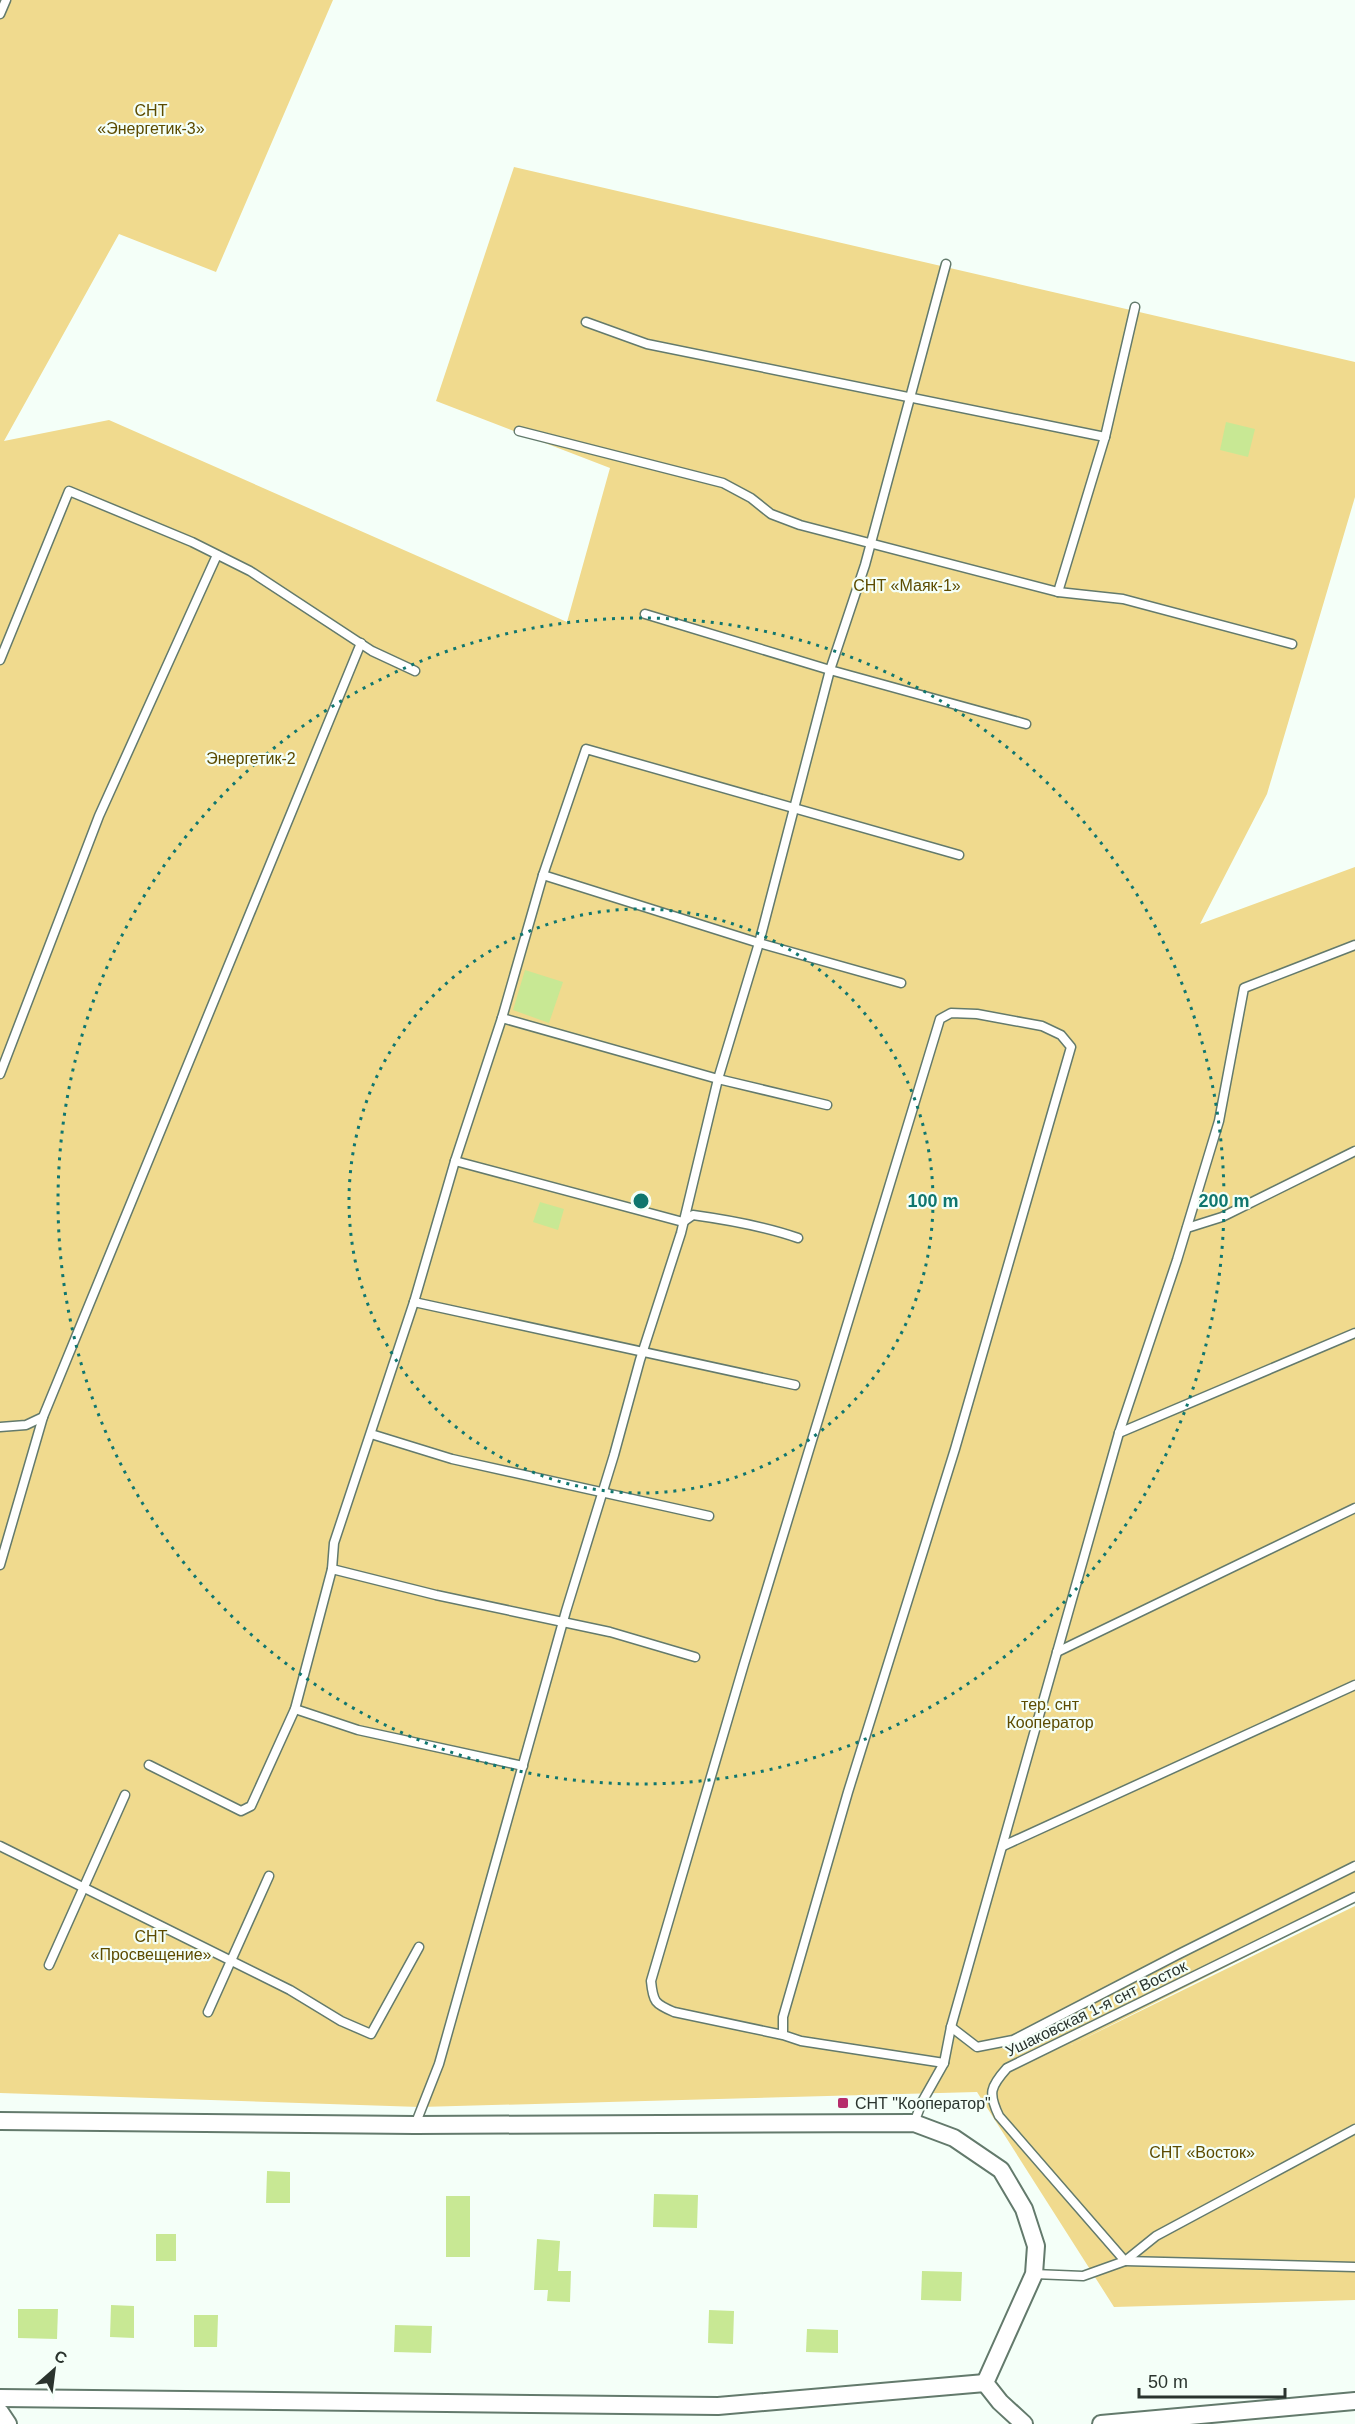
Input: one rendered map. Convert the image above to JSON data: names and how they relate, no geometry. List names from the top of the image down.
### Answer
{
  "streets": {
    "lane": ["Ушаковская 1-я снт Восток"]
  },
  "parks": [
    "СНТ «Энергетик-3»",
    "СНТ «Маяк-1»",
    "Энергетик-2",
    "тер. снт Кооператор",
    "СНТ «Просвещение»",
    "СНТ «Восток»"
  ],
  "places": {
    "transit": ["СНТ \"Кооператор\""]
  },
  "scale_bar": "50 m",
  "north": "top right",
  "rings": ["100 m", "200 m"]
}
